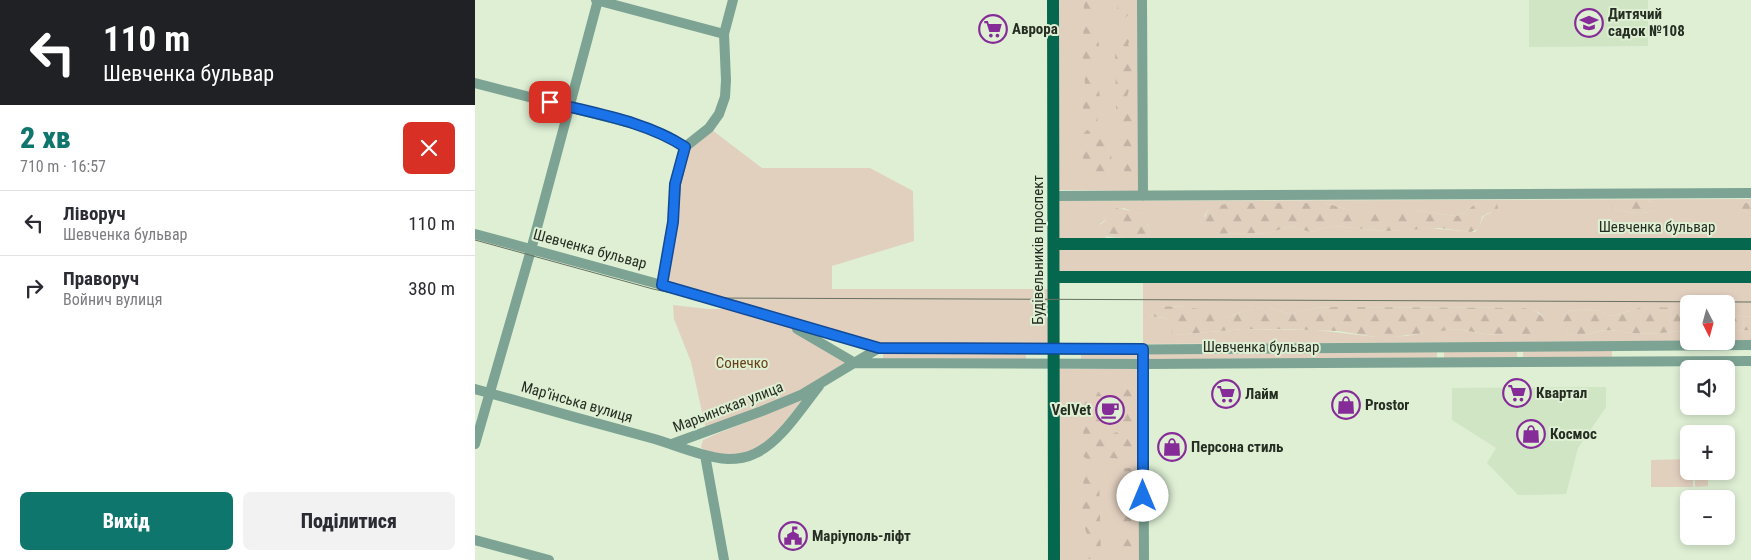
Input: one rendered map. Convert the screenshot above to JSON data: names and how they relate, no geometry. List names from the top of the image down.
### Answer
{
  "streets": {
    "main road": ["Шевченка бульвар", "Будівельників проспект"],
    "street": ["Мар'їнська вулиця", "Марьинская улица"]
  },
  "crossings": [
    ["Шевченка бульвар", "Будівельників проспект"],
    ["Шевченка бульвар", "Марьинская улица"],
    ["Мар'їнська вулиця", "Марьинская улица"]
  ],
  "parks": ["Сонечко"],
  "places": {
    "school or university": ["Дитячий садок №108"],
    "supermarket": ["Аврора", "Квартал", "Лайм"],
    "shop": ["Prostor", "Космос", "Персона стиль"],
    "cafe": ["VelVet"],
    "public building": ["Маріуполь-ліфт"]
  },
  "north": "bottom",
  "page": {
    "turn": ["110 m", "Шевченка бульвар"],
    "heading": ["2 хв", "710 m · 16:57"],
    "list": [
      {
        "name": "Ліворуч",
        "note": "Шевченка бульвар",
        "value": "110 m"
      },
      {
        "name": "Праворуч",
        "note": "Войнич вулиця",
        "value": "380 m"
      }
    ],
    "map_buttons": ["+", "−"],
    "buttons": ["Вихід", "Поділитися"]
  }
}
